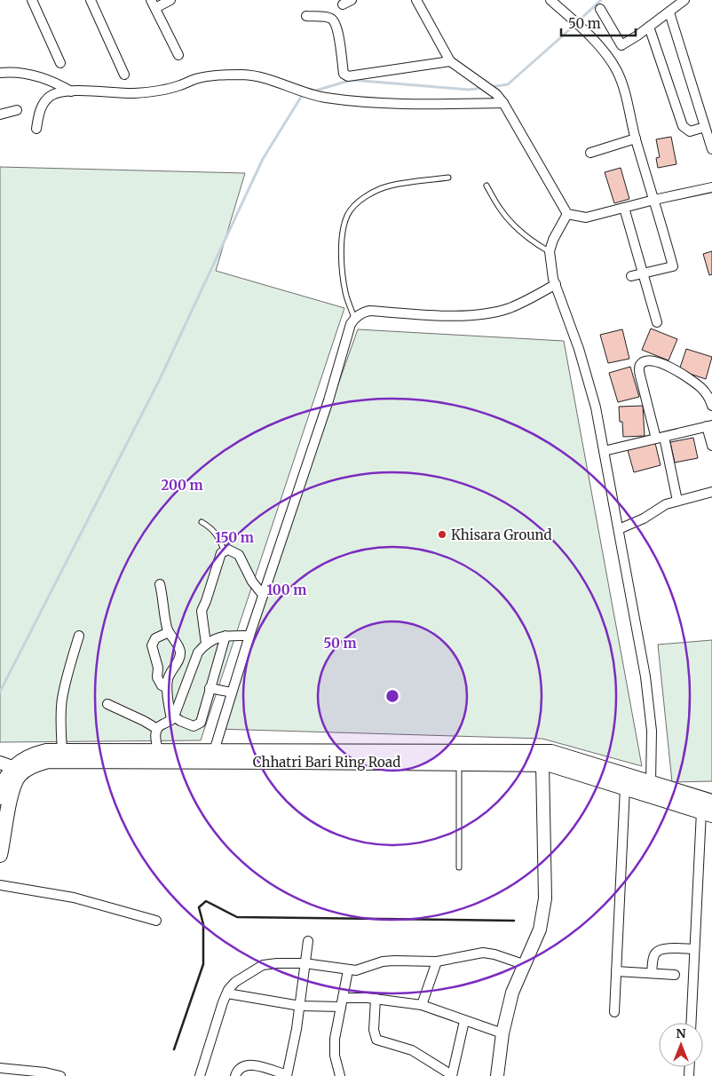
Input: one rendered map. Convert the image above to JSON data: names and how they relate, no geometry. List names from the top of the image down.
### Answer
{
  "streets": {
    "main road": ["Chhatri Bari Ring Road"]
  },
  "places": ["Khisara Ground"],
  "scale_bar": "50 m",
  "north": "top",
  "rings": [
    "200 m",
    "150 m",
    "100 m",
    "50 m"
  ]
}
